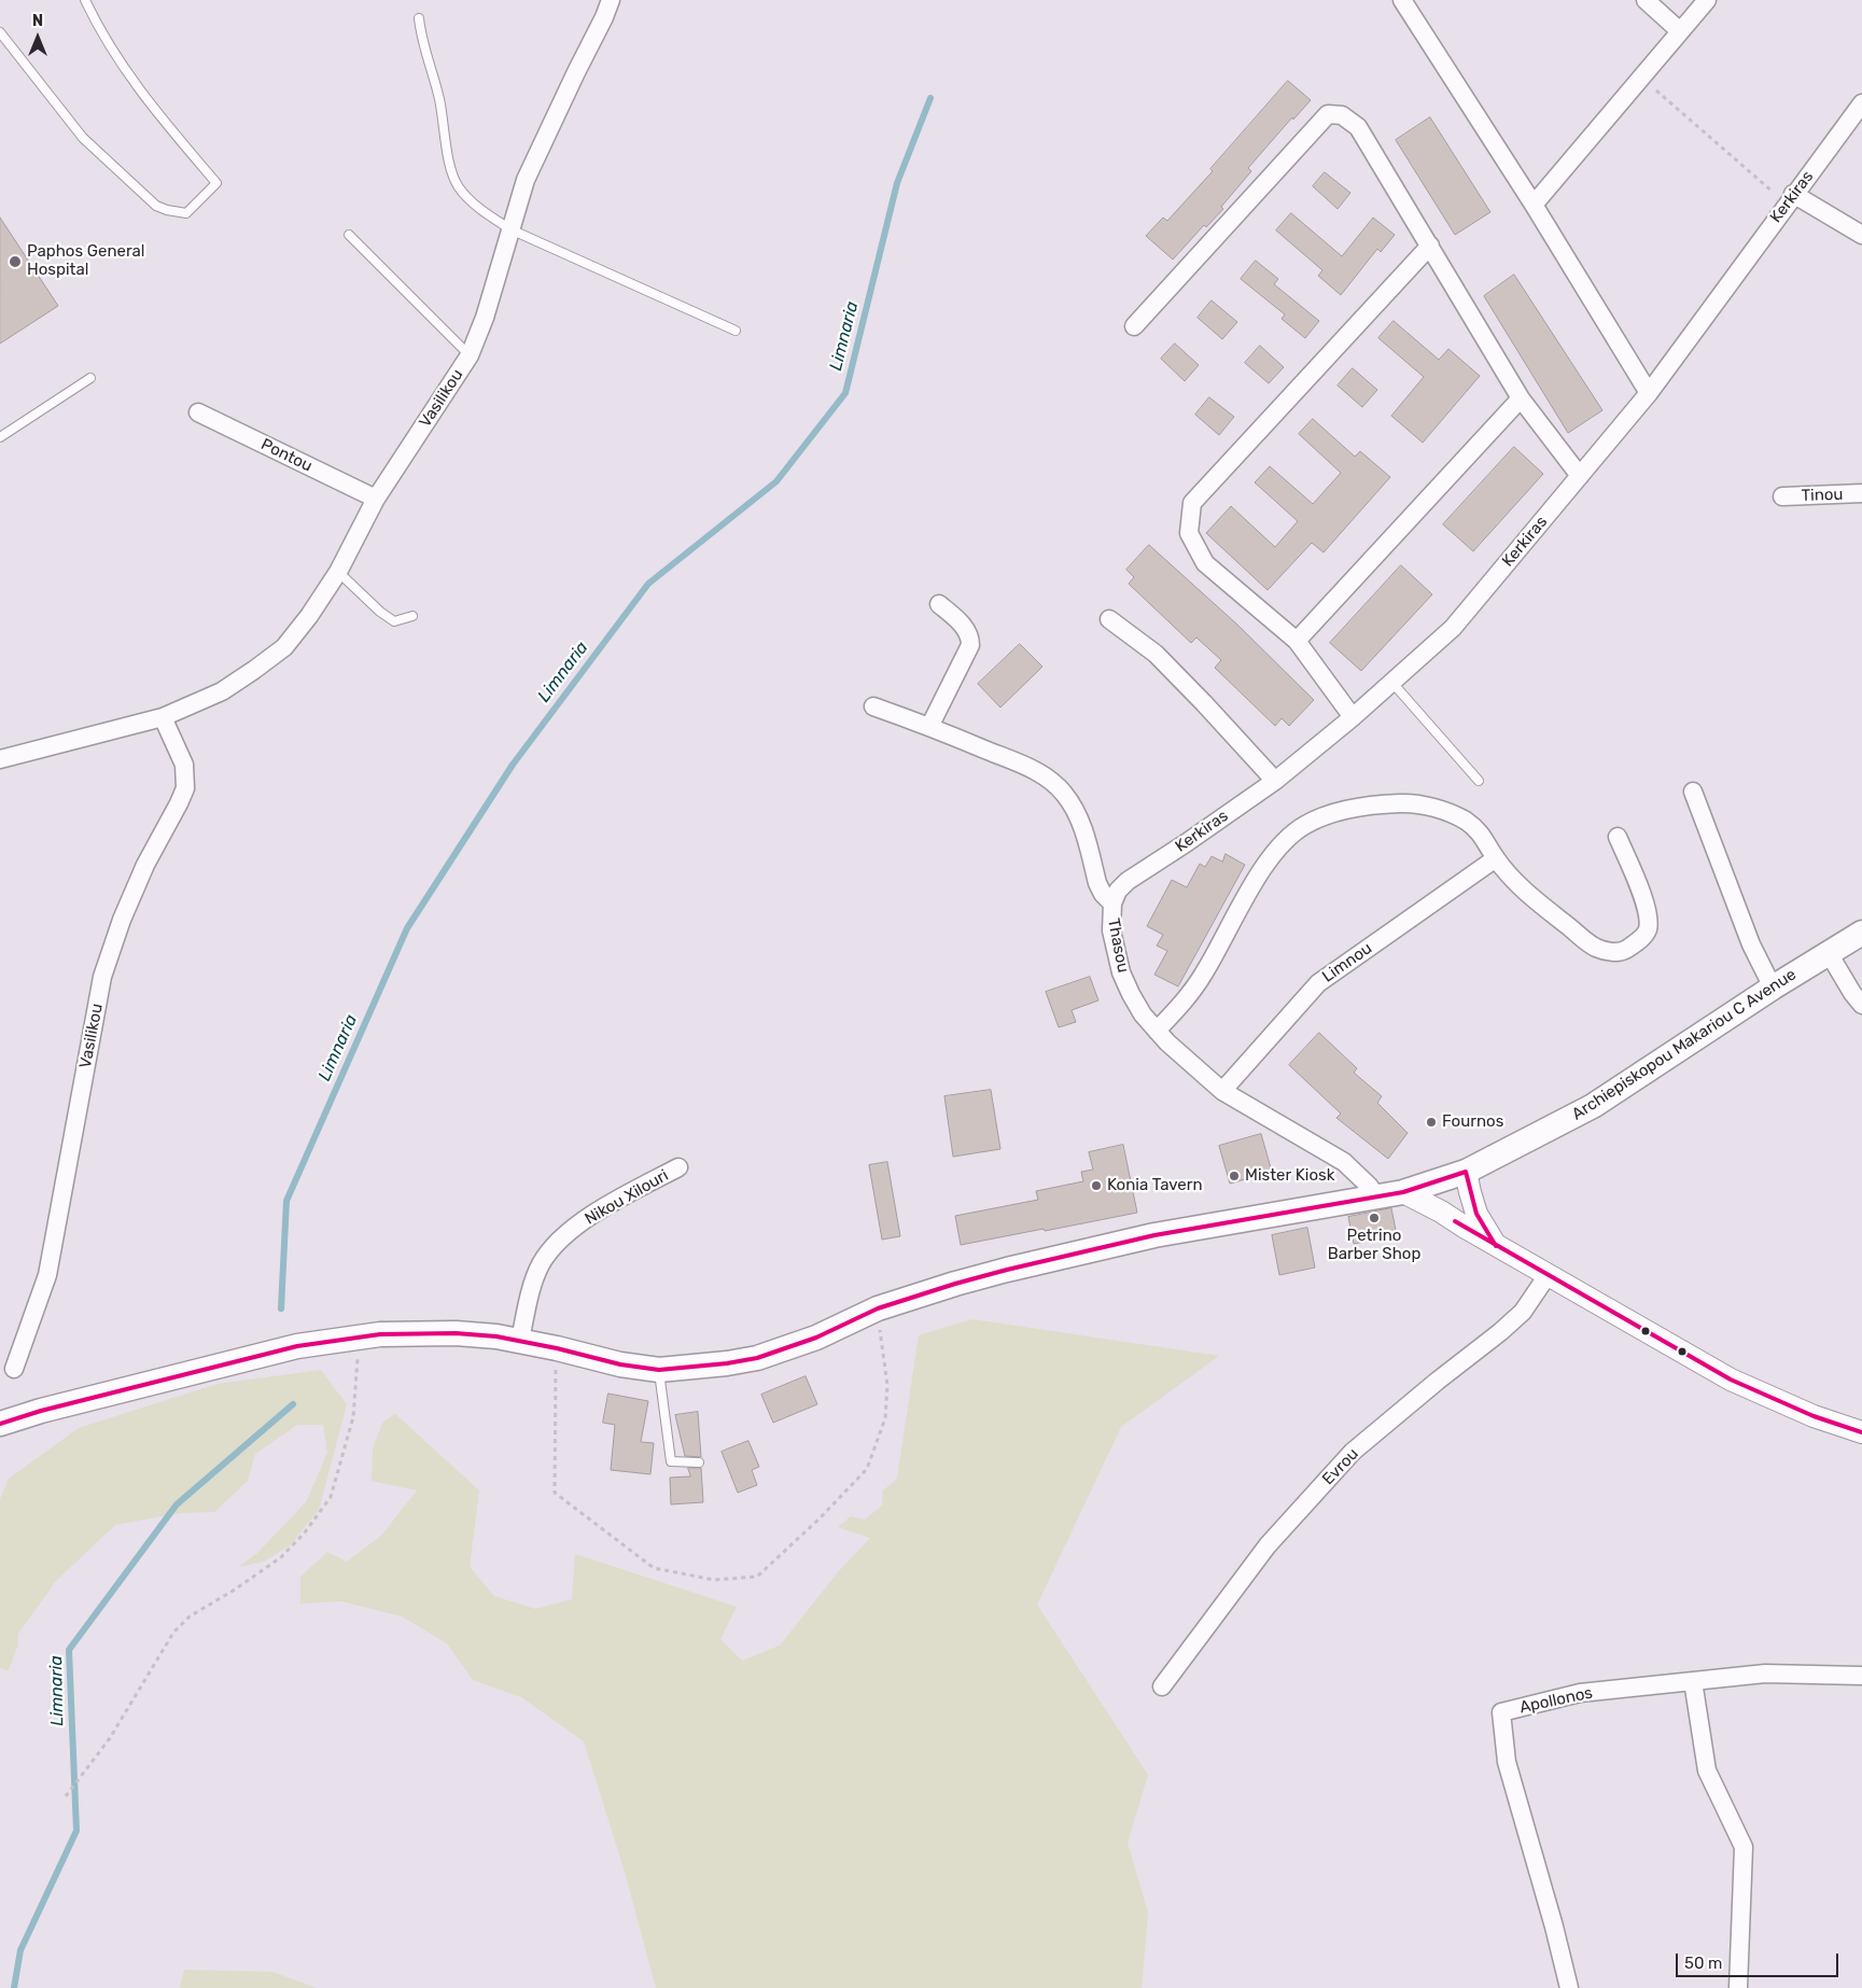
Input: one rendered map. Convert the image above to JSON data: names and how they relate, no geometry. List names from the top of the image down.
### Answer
{
  "streets": {
    "main road": ["Archiepiskopou Makariou C Avenue"],
    "street": [
      "Kerkiras",
      "Vasilikou",
      "Pontou",
      "Tinou",
      "Thasou",
      "Limnou",
      "Nikou Xilouri",
      "Evrou",
      "Apollonos"
    ]
  },
  "crossings": [
    ["Kerkiras", "Thasou"],
    ["Vasilikou", "Pontou"],
    ["Thasou", "Limnou"],
    ["Thasou", "Archiepiskopou Makariou C Avenue"],
    ["Archiepiskopou Makariou C Avenue", "Nikou Xilouri"]
  ],
  "water": ["Limnaria"],
  "places": [
    "Paphos General Hospital",
    "Fournos",
    "Mister Kiosk",
    "Konia Tavern",
    "Petrino Barber Shop"
  ],
  "scale_bar": "50 m",
  "north": "top"
}
